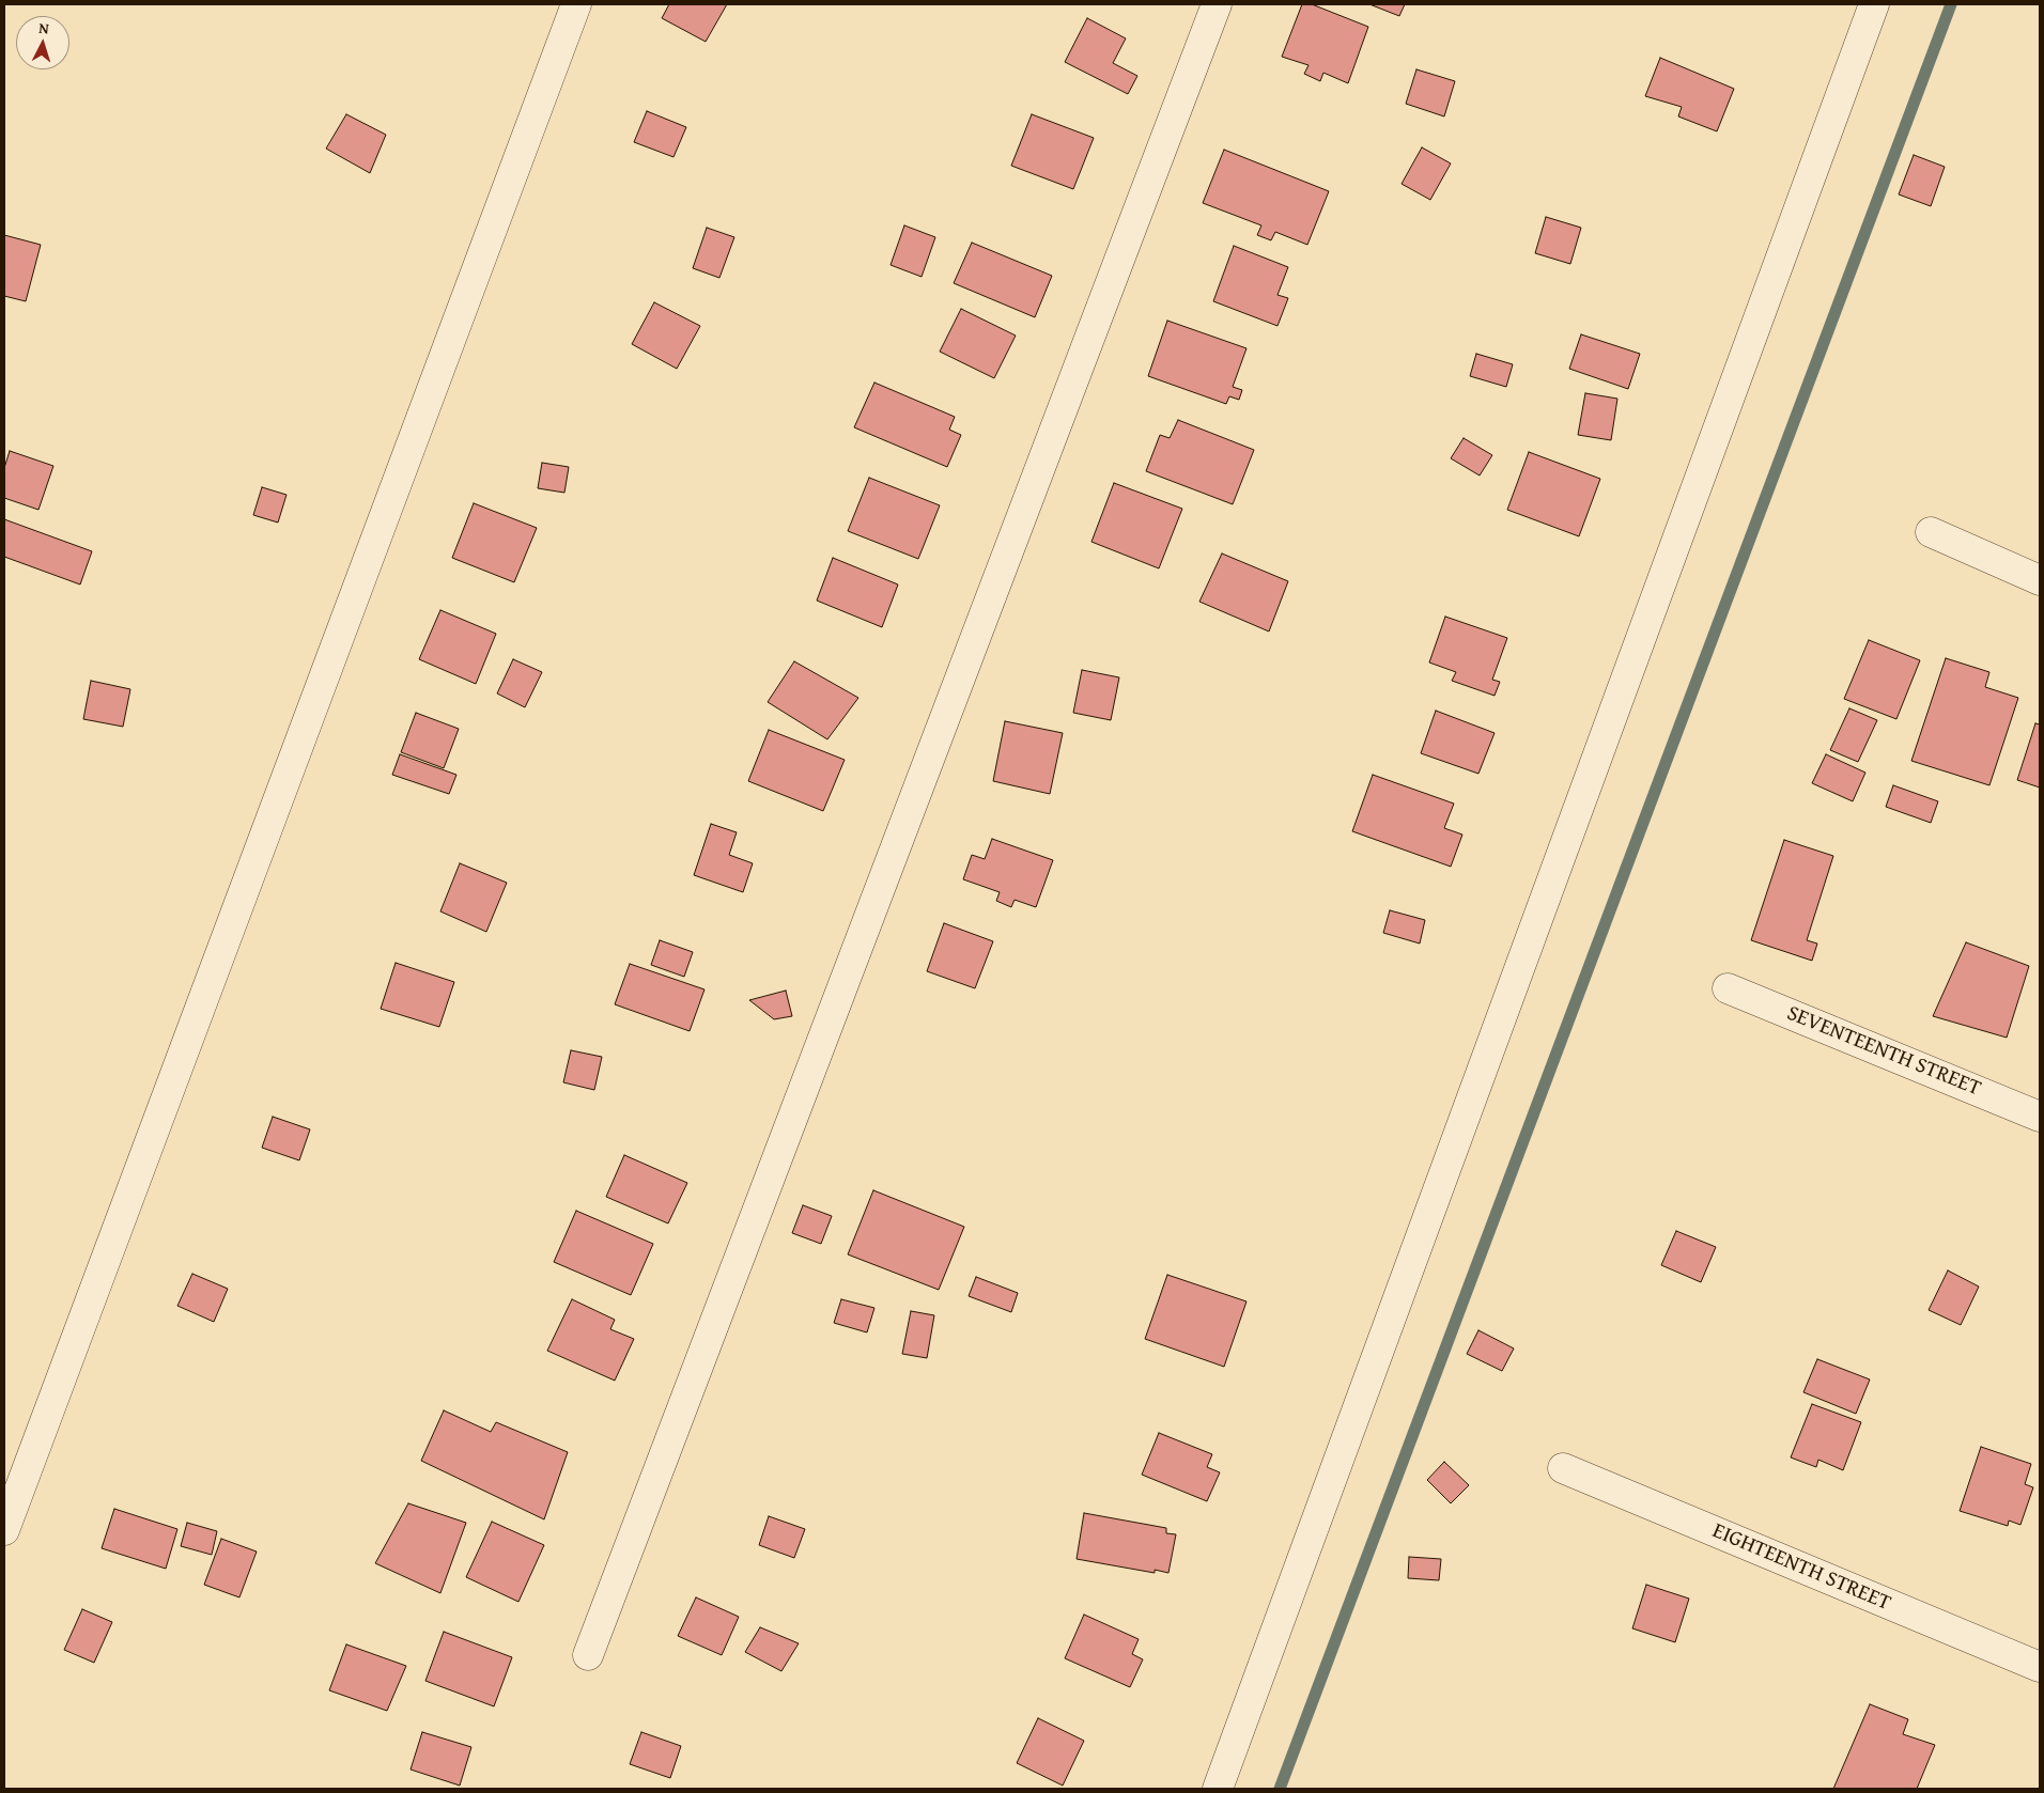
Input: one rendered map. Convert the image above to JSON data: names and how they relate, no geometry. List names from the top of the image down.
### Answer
{
  "streets": {
    "street": ["SEVENTEENTH STREET", "EIGHTEENTH STREET"]
  },
  "north": "top"
}
